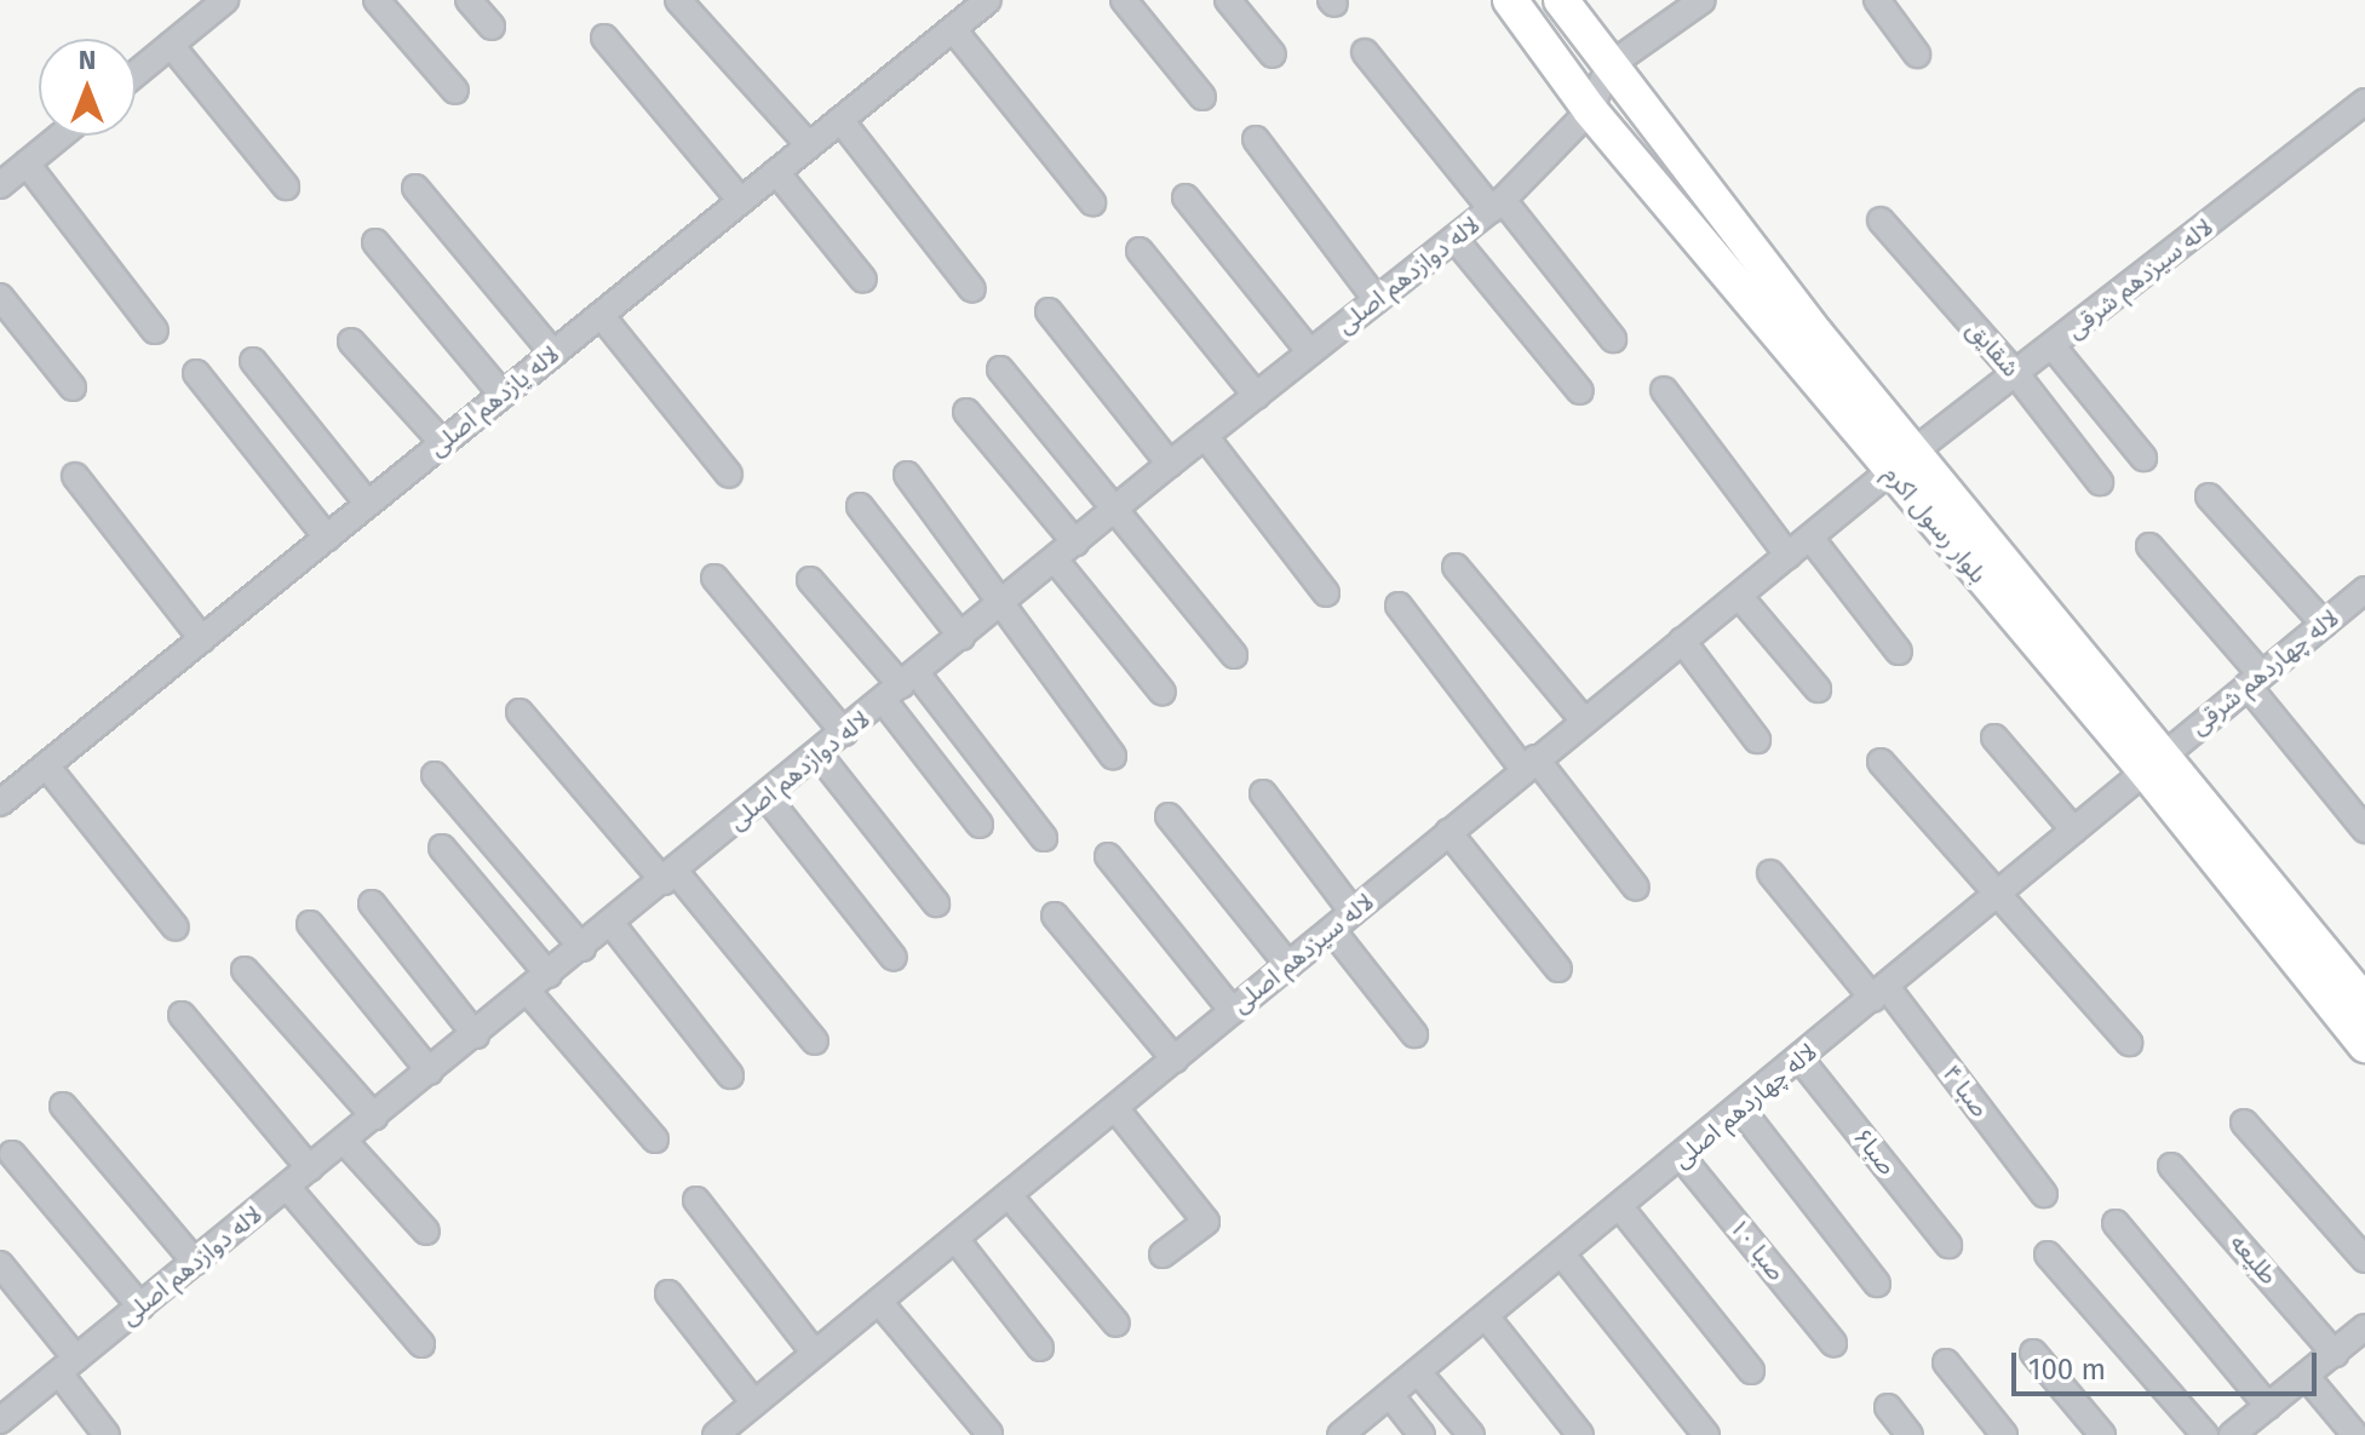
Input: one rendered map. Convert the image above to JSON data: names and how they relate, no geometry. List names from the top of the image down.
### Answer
{
  "streets": {
    "main road": ["بلوار رسول اکرم"],
    "street": [
      "لاله دوازدهم اصلی",
      "لاله سیزدهم شرقی",
      "شقایق",
      "لاله یازدهم اصلی",
      "لاله چهاردهم شرقی",
      "لاله سیزدهم اصلی",
      "صبا ۴",
      "لاله چهاردهم اصلی",
      "صبا۶",
      "صبا ۱۰",
      "طلیعه"
    ]
  },
  "crossings": [
    ["لاله دوازدهم اصلی", "بلوار رسول اکرم"],
    ["لاله سیزدهم شرقی", "شقایق"],
    ["لاله سیزدهم شرقی", "بلوار رسول اکرم"],
    ["لاله سیزدهم شرقی", "لاله سیزدهم اصلی"],
    ["بلوار رسول اکرم", "لاله چهاردهم شرقی"],
    ["بلوار رسول اکرم", "لاله سیزدهم اصلی"],
    ["بلوار رسول اکرم", "لاله چهاردهم اصلی"],
    ["لاله چهاردهم شرقی", "لاله چهاردهم اصلی"],
    ["صبا ۴", "لاله چهاردهم اصلی"],
    ["لاله چهاردهم اصلی", "صبا۶"],
    ["لاله چهاردهم اصلی", "صبا ۱۰"]
  ],
  "scale_bar": "100 m",
  "north": "top"
}
